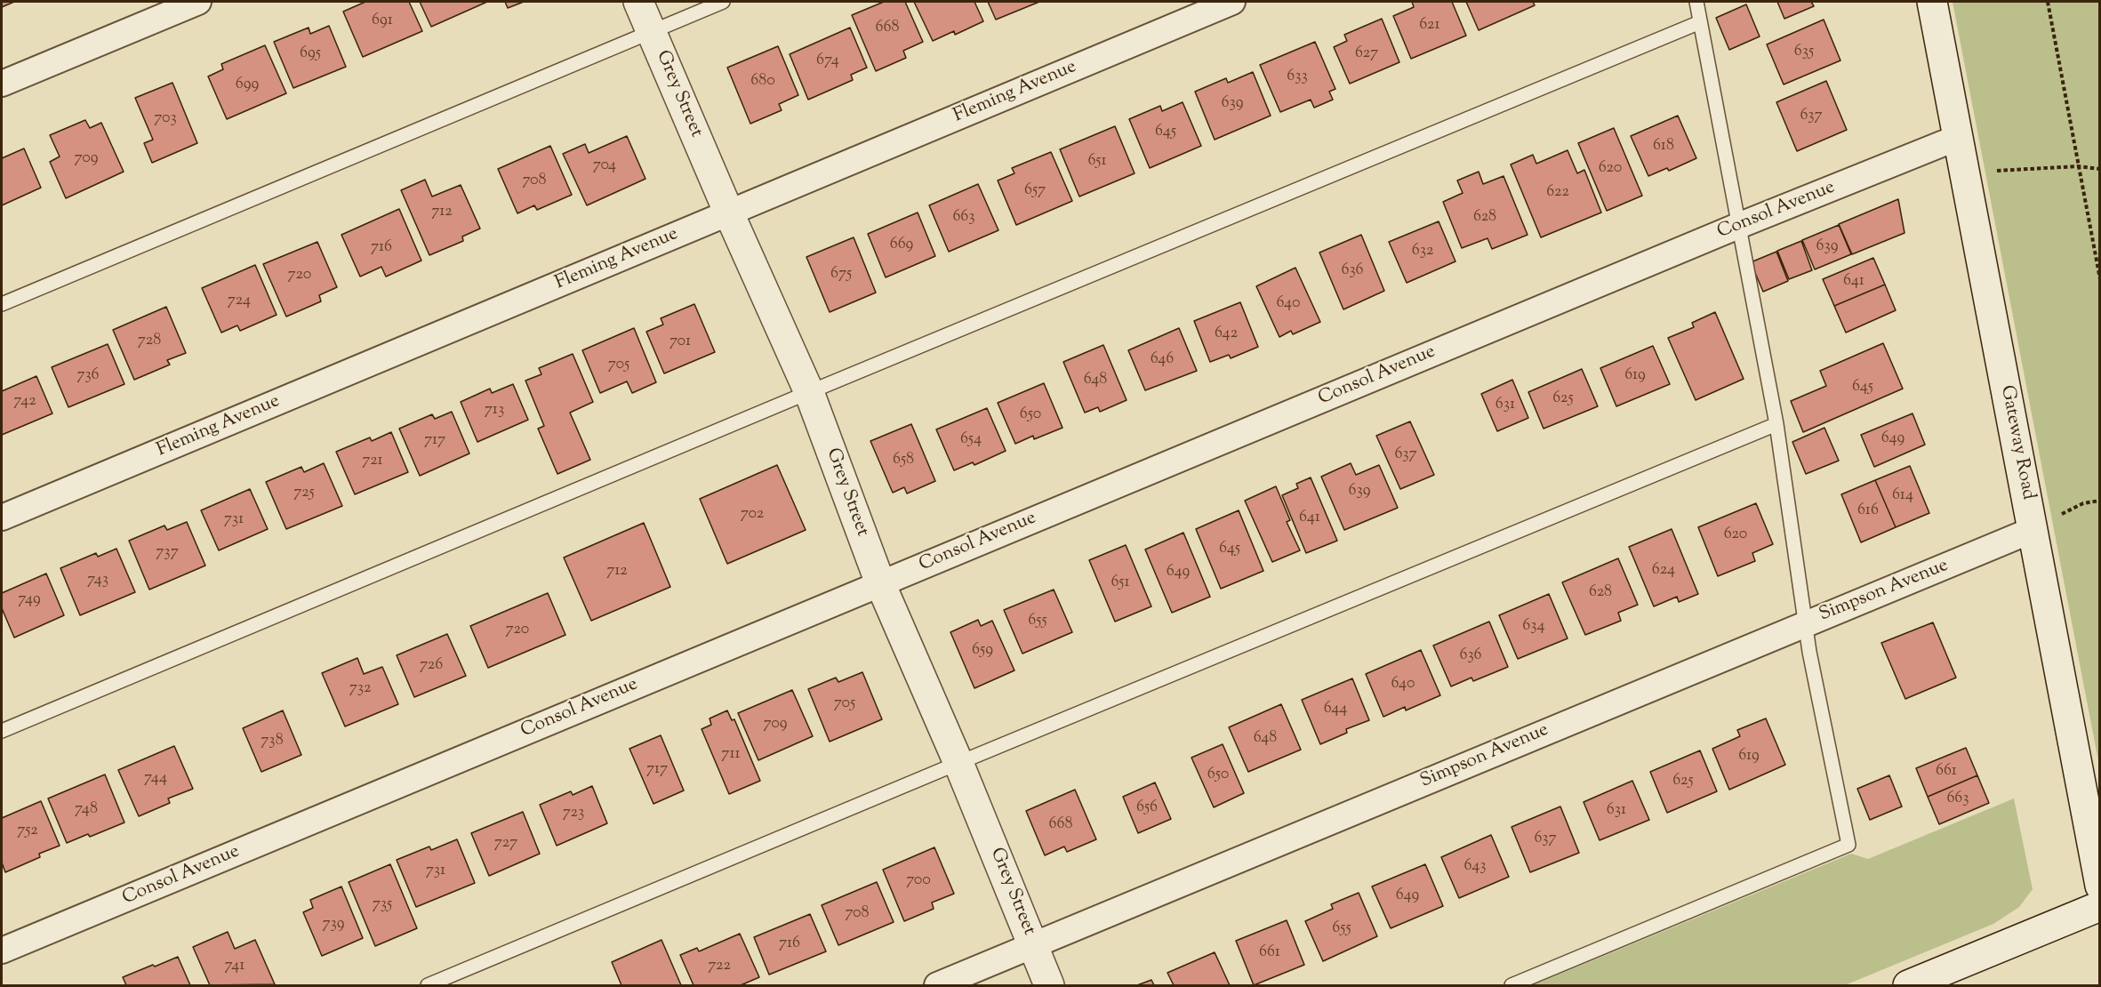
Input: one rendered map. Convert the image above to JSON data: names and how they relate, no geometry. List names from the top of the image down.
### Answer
{
  "streets": {
    "main road": ["Grey Street", "Gateway Road"],
    "street": ["Fleming Avenue", "Consol Avenue", "Simpson Avenue"]
  },
  "crossings": [
    ["Fleming Avenue", "Grey Street"],
    ["Grey Street", "Consol Avenue"],
    ["Grey Street", "Simpson Avenue"],
    ["Consol Avenue", "Gateway Road"],
    ["Gateway Road", "Simpson Avenue"]
  ],
  "house_numbers": [
    "691",
    "621",
    "668",
    "635",
    "695",
    "627",
    "674",
    "633",
    "680",
    "699",
    "639",
    "637",
    "703",
    "645",
    "618",
    "709",
    "651",
    "704",
    "620",
    "708",
    "657",
    "622",
    "712",
    "663",
    "628",
    "669",
    "639",
    "716",
    "632",
    "636",
    "675",
    "720",
    "641",
    "724",
    "640",
    "642",
    "728",
    "701",
    "646",
    "705",
    "736",
    "619",
    "648",
    "645",
    "625",
    "742",
    "631",
    "713",
    "650",
    "649",
    "654",
    "717",
    "637",
    "658",
    "721",
    "639",
    "725",
    "614",
    "616",
    "702",
    "641",
    "731",
    "620",
    "645",
    "737",
    "624",
    "712",
    "649",
    "743",
    "651",
    "628",
    "749",
    "655",
    "634",
    "720",
    "659",
    "636",
    "726",
    "640",
    "732",
    "705",
    "644",
    "709",
    "648",
    "738",
    "711",
    "619",
    "717",
    "661",
    "650",
    "744",
    "625",
    "663",
    "656",
    "748",
    "631",
    "723",
    "668",
    "752",
    "637",
    "727",
    "643",
    "731",
    "700",
    "649",
    "735",
    "708",
    "739",
    "655",
    "716",
    "661",
    "741",
    "722"
  ]
}
